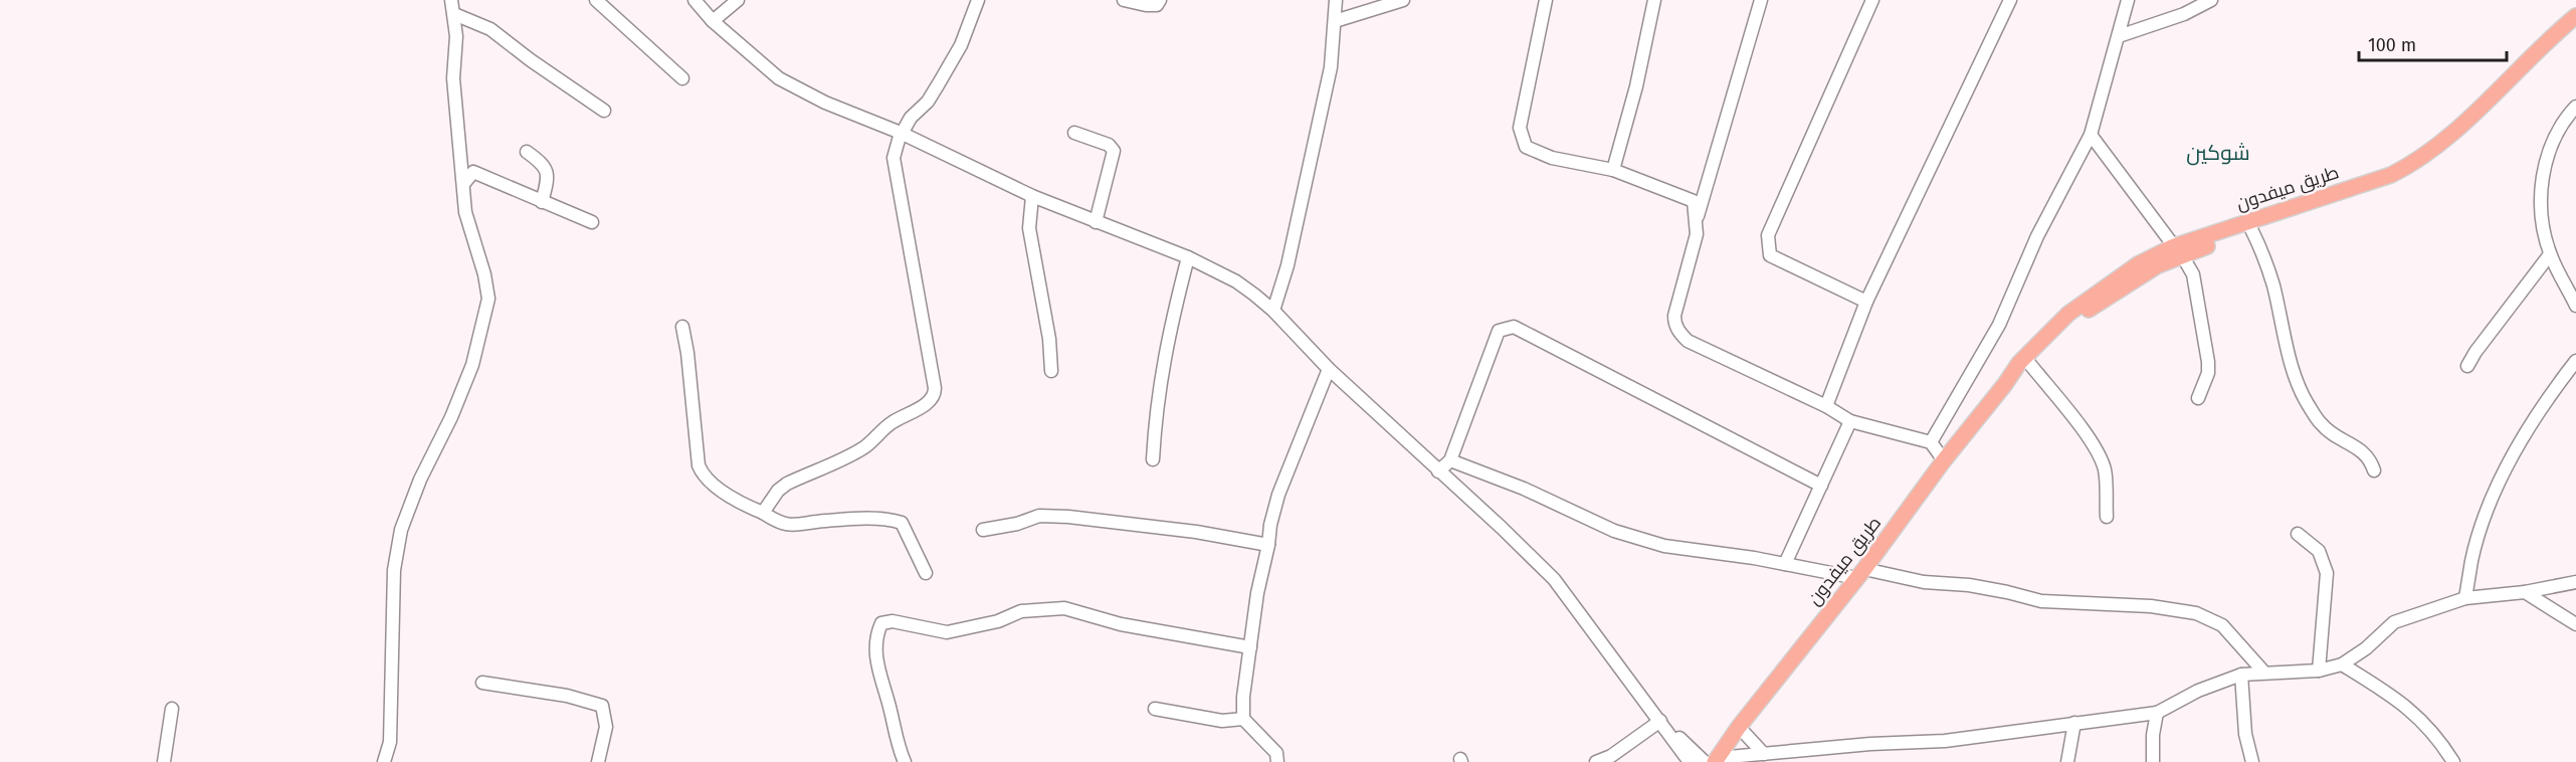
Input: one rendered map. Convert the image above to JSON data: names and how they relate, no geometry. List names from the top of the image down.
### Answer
{
  "streets": {
    "main road": ["طريق ميفدون"]
  },
  "districts": ["شوكين"],
  "scale_bar": "100 m"
}
